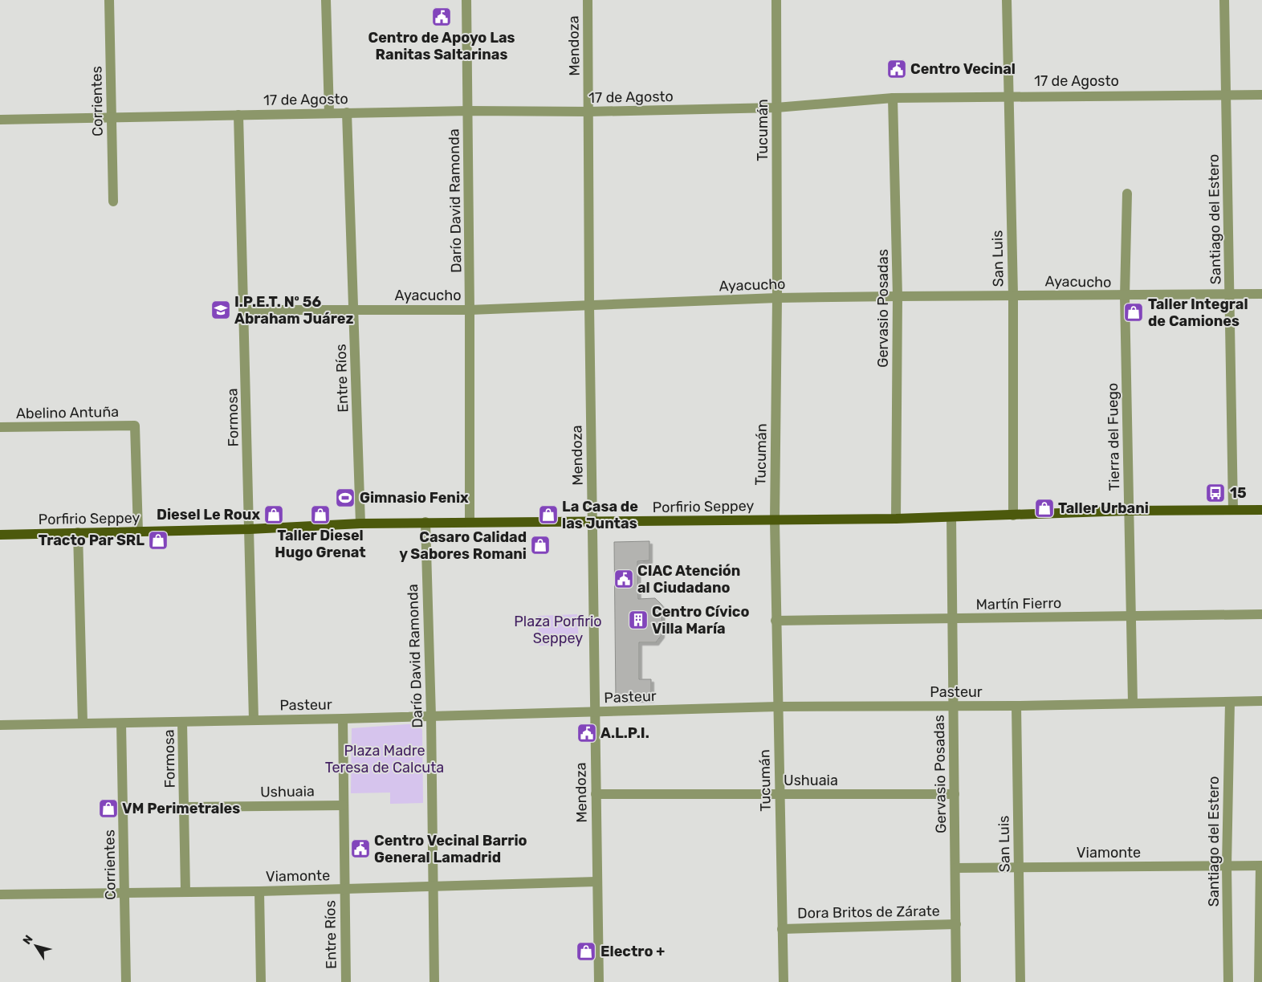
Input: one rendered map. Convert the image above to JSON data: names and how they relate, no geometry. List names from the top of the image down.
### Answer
{
  "streets": {
    "main road": ["Porfirio Seppey"],
    "street": [
      "Mendoza",
      "17 de Agosto",
      "Corrientes",
      "Tucumán",
      "Darío David Ramonda",
      "Santiago del Estero",
      "San Luis",
      "Ayacucho",
      "Gervasio Posadas",
      "Entre Ríos",
      "Abelino Antuña",
      "Formosa",
      "Tierra del Fuego",
      "Martín Fierro",
      "Pasteur",
      "Ushuaia",
      "Viamonte",
      "Dora Britos de Zárate"
    ]
  },
  "crossings": [
    ["Mendoza", "17 de Agosto"],
    ["Mendoza", "Ayacucho"],
    ["Mendoza", "Porfirio Seppey"],
    ["Mendoza", "Pasteur"],
    ["Mendoza", "Ushuaia"],
    ["Mendoza", "Viamonte"],
    ["17 de Agosto", "Corrientes"],
    ["17 de Agosto", "Tucumán"],
    ["17 de Agosto", "Darío David Ramonda"],
    ["17 de Agosto", "Santiago del Estero"],
    ["17 de Agosto", "San Luis"],
    ["17 de Agosto", "Gervasio Posadas"],
    ["17 de Agosto", "Entre Ríos"],
    ["17 de Agosto", "Formosa"],
    ["Corrientes", "Pasteur"],
    ["Corrientes", "Viamonte"],
    ["Tucumán", "Ayacucho"],
    ["Tucumán", "Porfirio Seppey"],
    ["Tucumán", "Martín Fierro"],
    ["Tucumán", "Pasteur"],
    ["Tucumán", "Ushuaia"],
    ["Tucumán", "Dora Britos de Zárate"],
    ["Darío David Ramonda", "Ayacucho"],
    ["Darío David Ramonda", "Porfirio Seppey"],
    ["Darío David Ramonda", "Pasteur"],
    ["Darío David Ramonda", "Viamonte"],
    ["Santiago del Estero", "Ayacucho"],
    ["Santiago del Estero", "Porfirio Seppey"],
    ["Santiago del Estero", "Pasteur"],
    ["Santiago del Estero", "Viamonte"],
    ["San Luis", "Ayacucho"],
    ["San Luis", "Porfirio Seppey"],
    ["San Luis", "Pasteur"],
    ["San Luis", "Viamonte"],
    ["Ayacucho", "Gervasio Posadas"],
    ["Ayacucho", "Entre Ríos"],
    ["Ayacucho", "Formosa"],
    ["Ayacucho", "Tierra del Fuego"],
    ["Gervasio Posadas", "Porfirio Seppey"],
    ["Gervasio Posadas", "Martín Fierro"],
    ["Gervasio Posadas", "Pasteur"],
    ["Gervasio Posadas", "Ushuaia"],
    ["Gervasio Posadas", "Viamonte"],
    ["Gervasio Posadas", "Dora Britos de Zárate"],
    ["Entre Ríos", "Porfirio Seppey"],
    ["Entre Ríos", "Pasteur"],
    ["Entre Ríos", "Ushuaia"],
    ["Entre Ríos", "Viamonte"],
    ["Abelino Antuña", "Porfirio Seppey"],
    ["Formosa", "Porfirio Seppey"],
    ["Formosa", "Pasteur"],
    ["Formosa", "Ushuaia"],
    ["Formosa", "Viamonte"],
    ["Tierra del Fuego", "Porfirio Seppey"],
    ["Tierra del Fuego", "Martín Fierro"],
    ["Tierra del Fuego", "Pasteur"]
  ],
  "parks": ["Plaza Porfirio Seppey", "Plaza Madre Teresa de Calcuta"],
  "places": {
    "public building": [
      "Centro de Apoyo Las Ranitas Saltarinas",
      "Centro Vecinal",
      "CIAC Atención al Ciudadano",
      "A.L.P.I.",
      "Centro Vecinal Barrio General Lamadrid"
    ],
    "school or university": ["I.P.E.T. Nº 56 Abraham Juárez"],
    "shop": [
      "Taller Integral de Camiones",
      "Taller Urbani",
      "Diesel Le Roux",
      "Taller Diesel Hugo Grenat",
      "La Casa de las Juntas",
      "Tracto Par SRL",
      "Casaro Calidad y Sabores Romani",
      "VM Perimetrales",
      "Electro +"
    ],
    "bus stop": ["15"],
    "sports": ["Gimnasio Fenix"],
    "building": ["Centro Cívico Villa María"]
  },
  "north": "top left"
}
